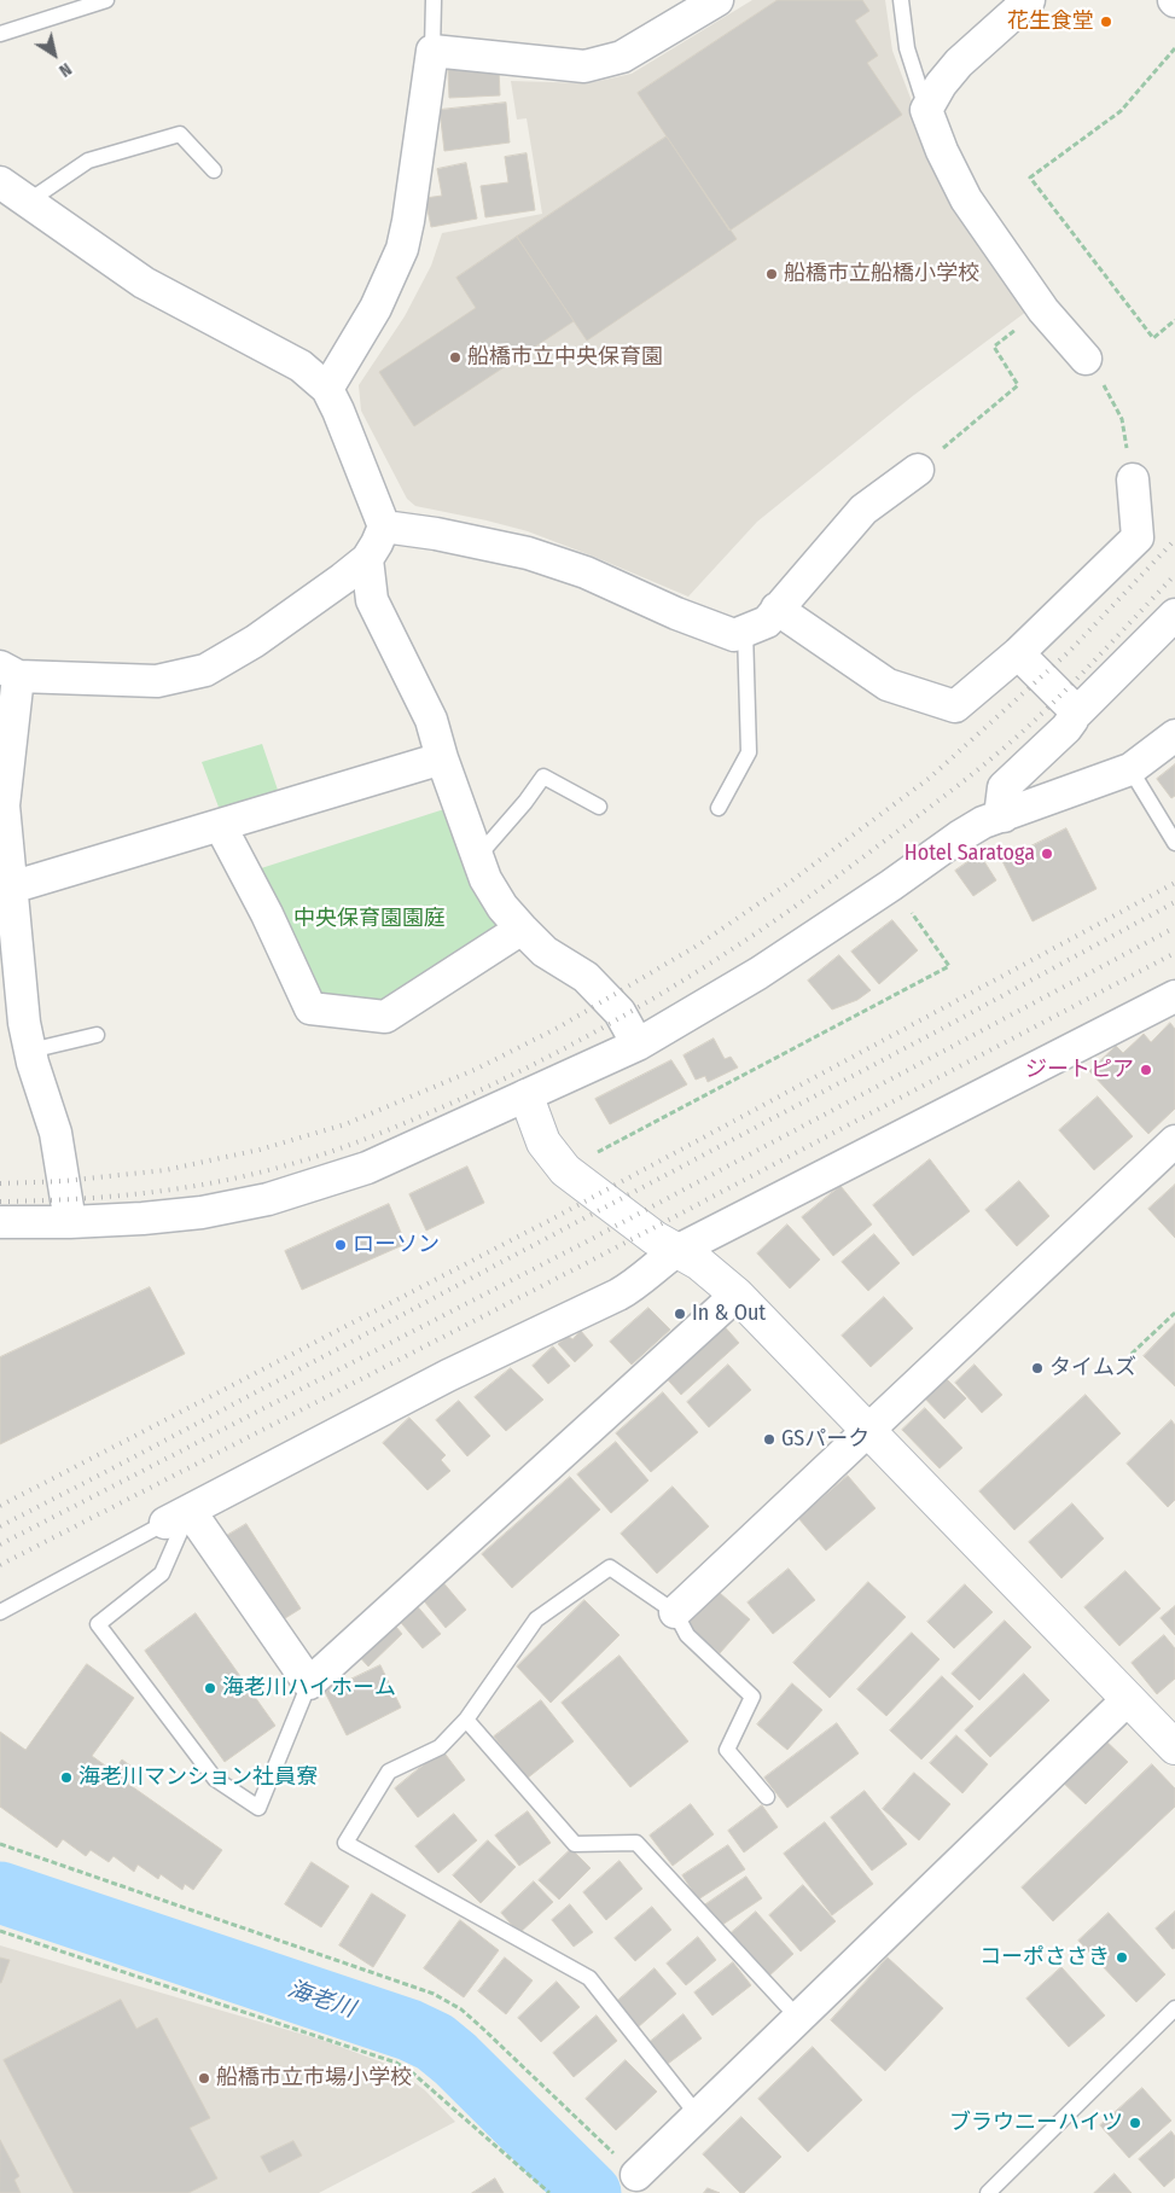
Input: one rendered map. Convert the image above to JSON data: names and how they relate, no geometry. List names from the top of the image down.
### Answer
{
  "water": ["海老川"],
  "parks": ["中央保育園園庭"],
  "places": [
    "花生食堂",
    "船橋市立船橋小学校",
    "船橋市立中央保育園",
    "Hotel Saratoga",
    "ジートピア",
    "ローソン",
    "In & Out",
    "タイムズ",
    "GSパーク",
    "海老川ハイホーム",
    "海老川マンション社員寮",
    "コーポささき",
    "船橋市立市場小学校",
    "ブラウニーハイツ"
  ],
  "north": "bottom right"
}
